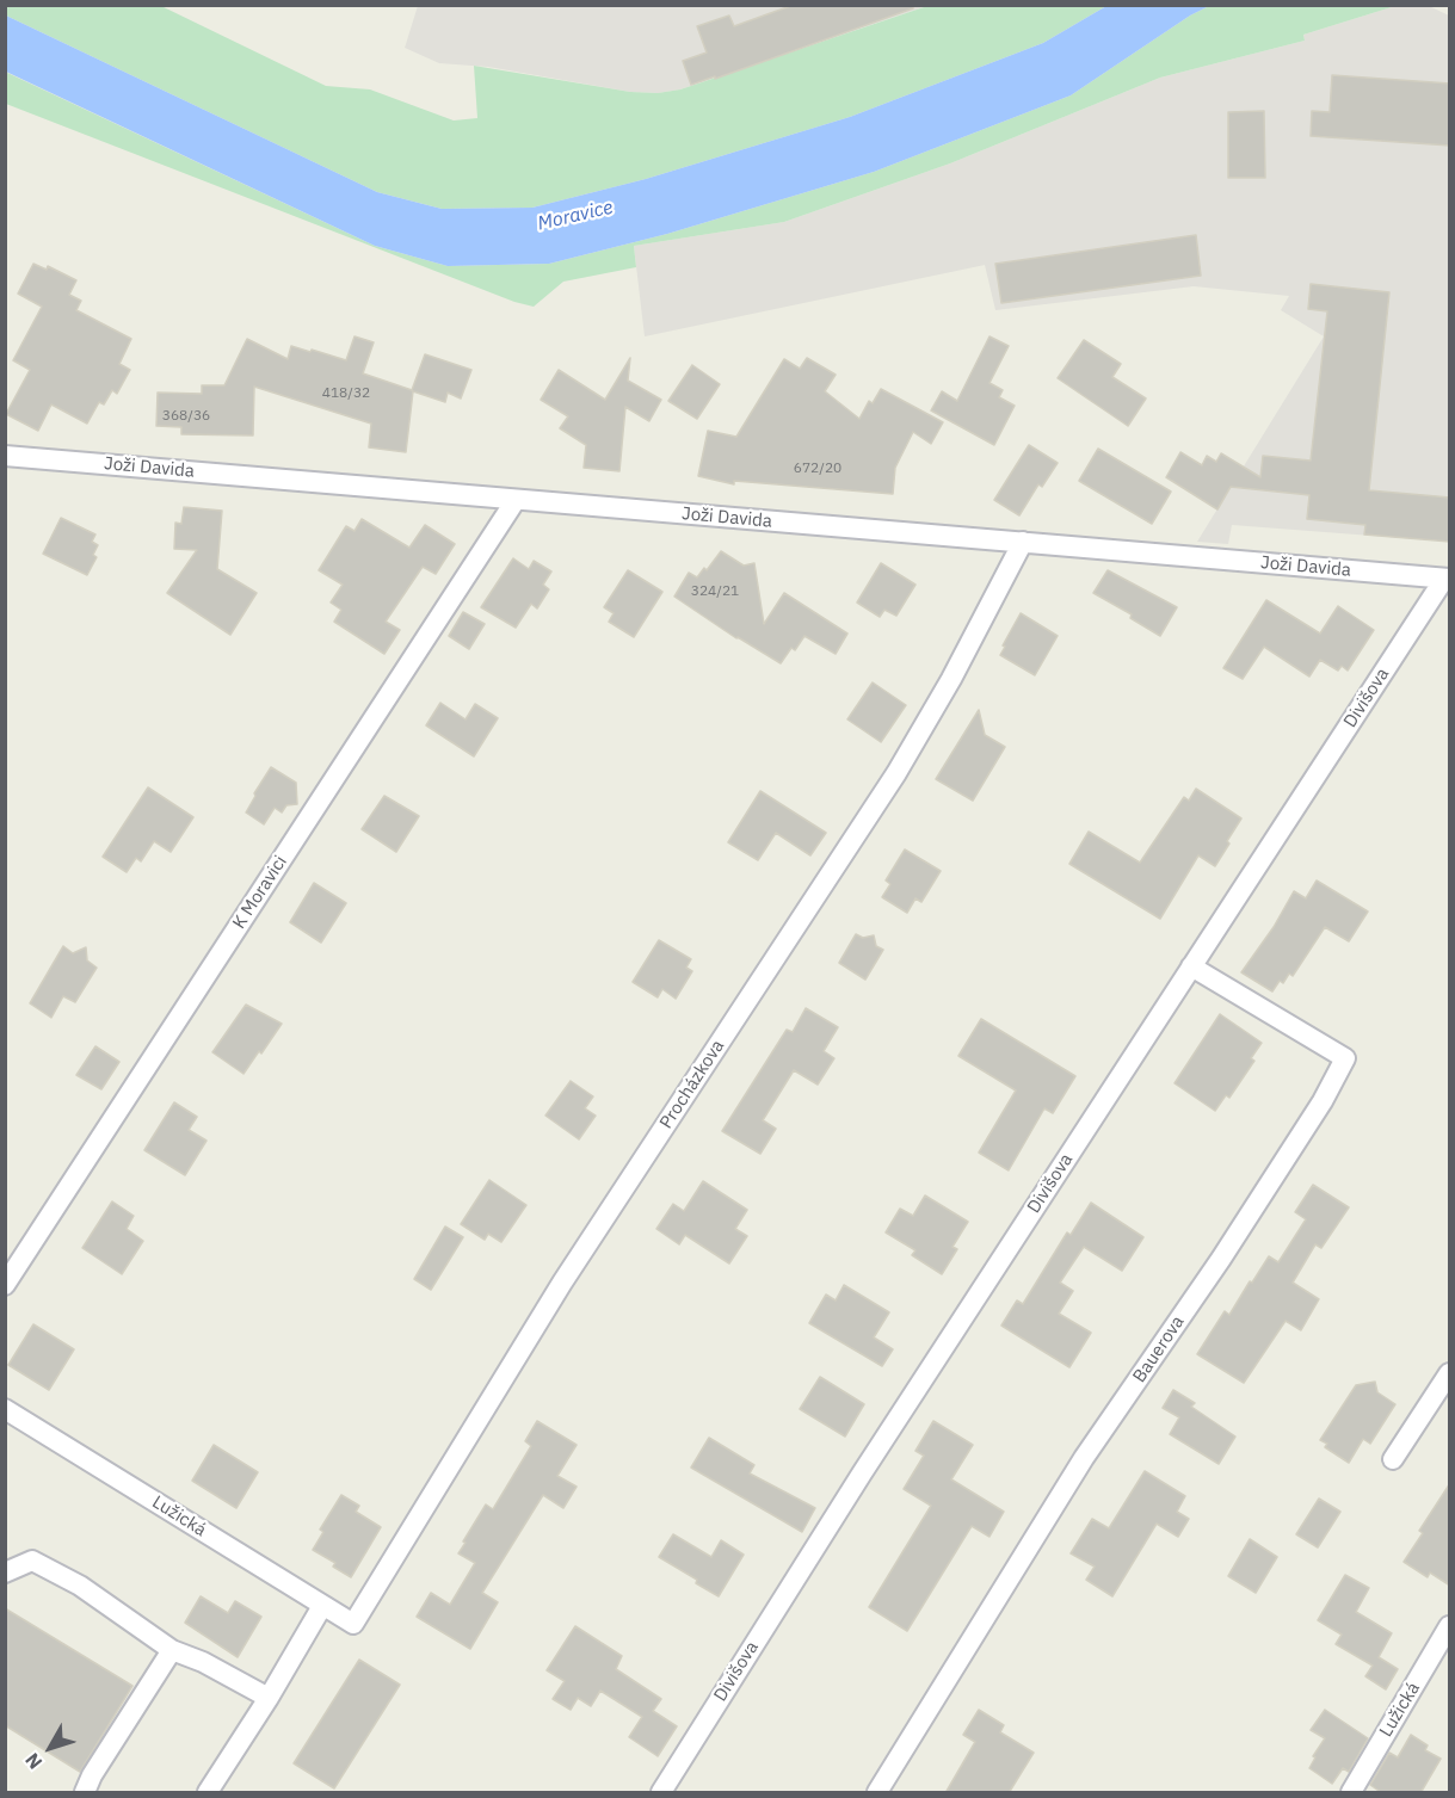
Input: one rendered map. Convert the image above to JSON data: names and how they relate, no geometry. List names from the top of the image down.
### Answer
{
  "streets": {
    "street": [
      "Joži Davida",
      "Divišova",
      "K Moravici",
      "Procházkova",
      "Bauerova",
      "Lužická"
    ]
  },
  "crossings": [
    ["Joži Davida", "Divišova"],
    ["Joži Davida", "K Moravici"],
    ["Joži Davida", "Procházkova"],
    ["Divišova", "Bauerova"],
    ["Procházkova", "Lužická"]
  ],
  "water": ["Moravice"],
  "house_numbers": [
    "418/32",
    "368/36",
    "672/20",
    "324/21"
  ],
  "north": "bottom left"
}
